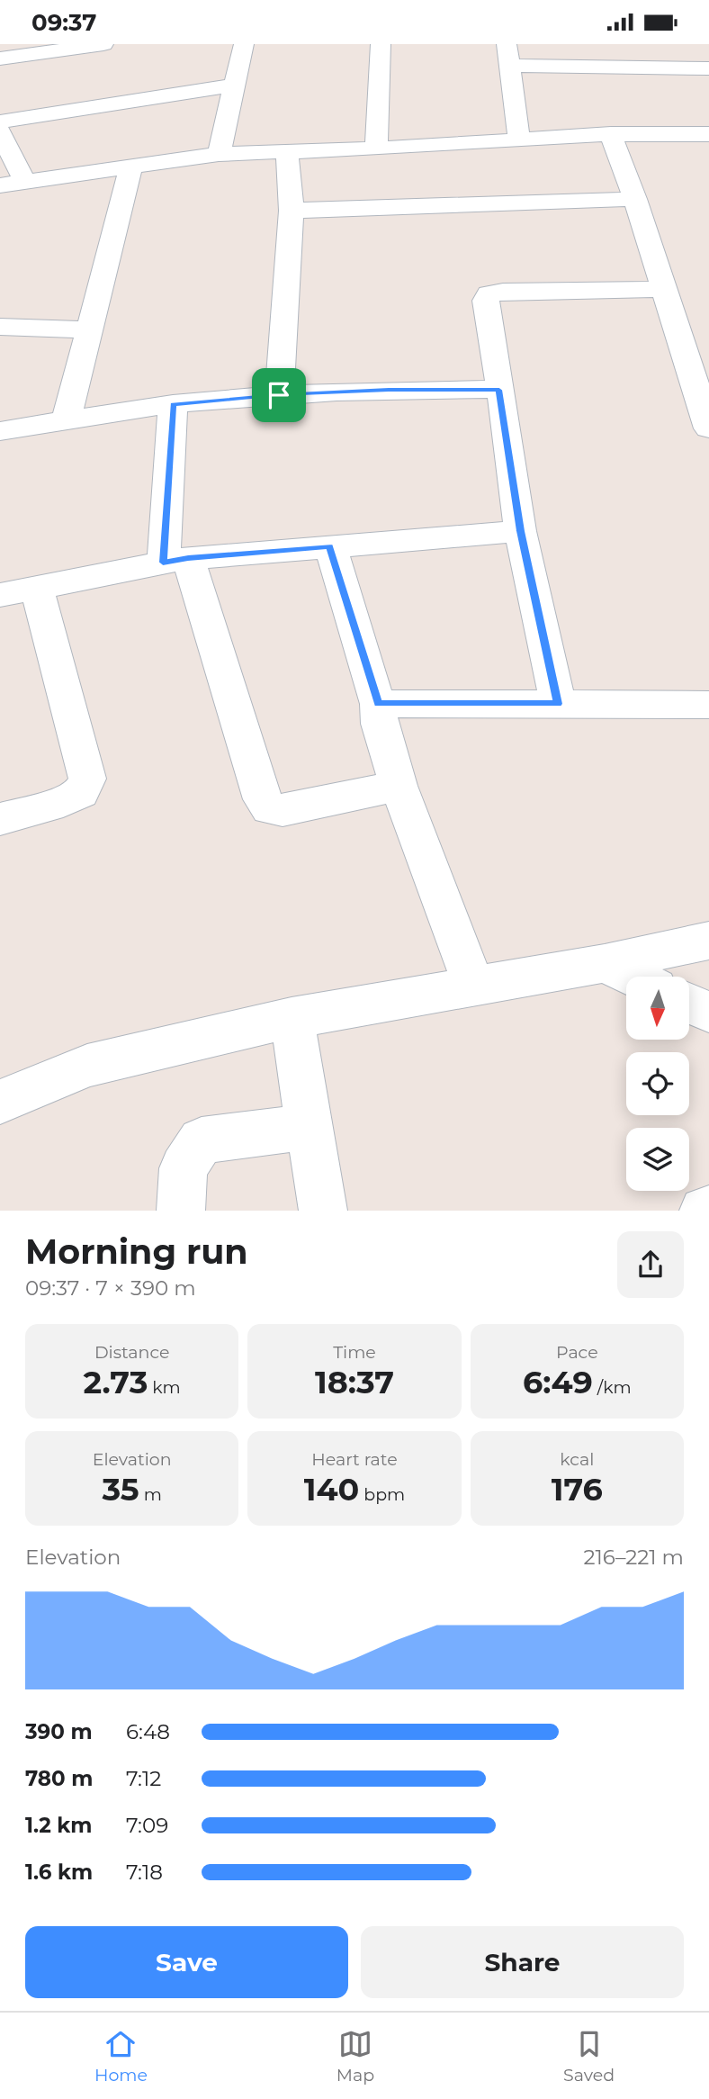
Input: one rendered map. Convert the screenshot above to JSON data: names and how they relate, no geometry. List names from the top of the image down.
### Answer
{
  "north": "bottom",
  "page": {
    "status": "09:37",
    "heading": ["Morning run", "09:37 · 7 × 390 m"],
    "stats": [
      ["Distance", "2.73 km"],
      ["Time", "18:37"],
      ["Pace", "6:49 /km"],
      ["Elevation", "35 m"],
      ["Heart rate", "140 bpm"],
      ["kcal", "176"]
    ],
    "chart": ["Elevation", "216–221 m"],
    "list": [
      {
        "name": "390 m",
        "note": "6:48"
      },
      {
        "name": "780 m",
        "note": "7:12"
      },
      {
        "name": "1.2 km",
        "note": "7:09"
      },
      {
        "name": "1.6 km",
        "note": "7:18"
      }
    ],
    "buttons": ["Save", "Share"],
    "tabs": ["Home", "Map", "Saved"]
  }
}
